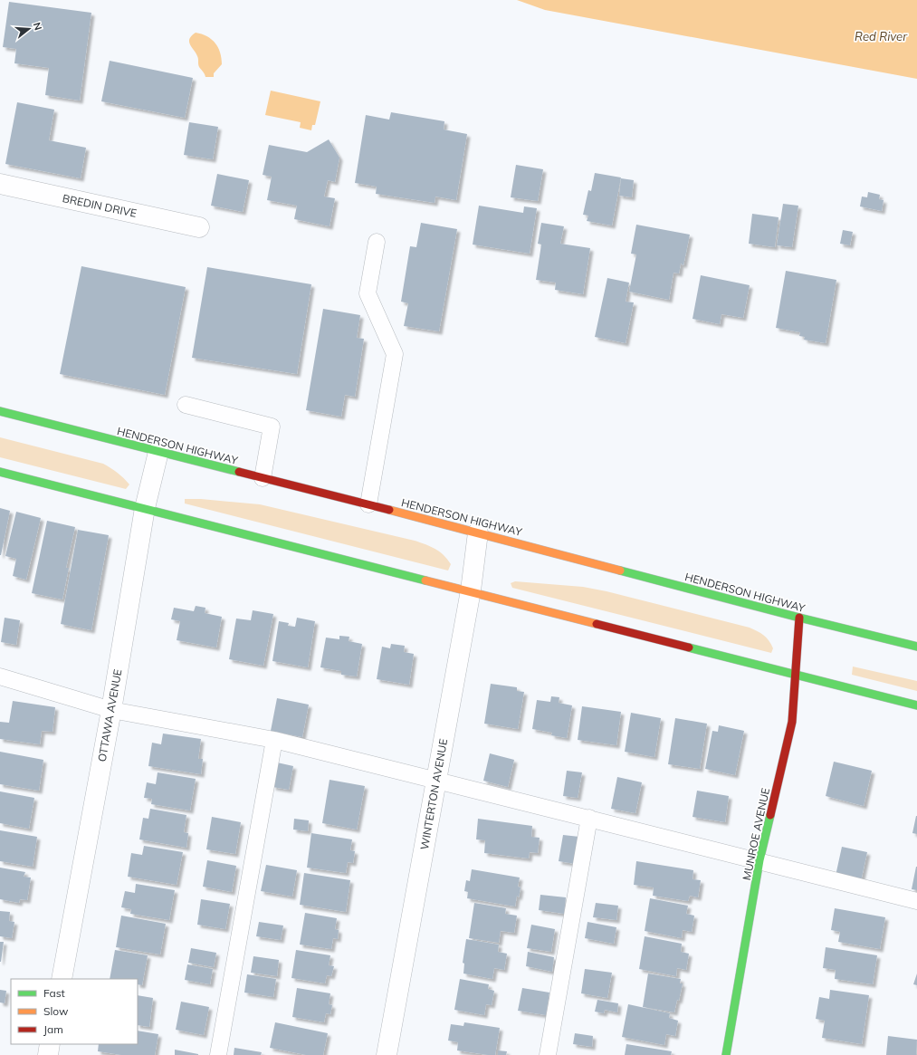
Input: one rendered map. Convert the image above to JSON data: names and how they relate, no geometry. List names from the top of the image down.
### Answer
{
  "streets": {
    "main road": ["HENDERSON HIGHWAY", "MUNROE AVENUE"],
    "street": ["BREDIN DRIVE", "OTTAWA AVENUE", "WINTERTON AVENUE"]
  },
  "crossings": [
    ["HENDERSON HIGHWAY", "OTTAWA AVENUE"],
    ["HENDERSON HIGHWAY", "WINTERTON AVENUE"],
    ["HENDERSON HIGHWAY", "MUNROE AVENUE"]
  ],
  "water": ["Red River"],
  "legend": ["Fast", "Slow", "Jam"],
  "north": "right"
}
